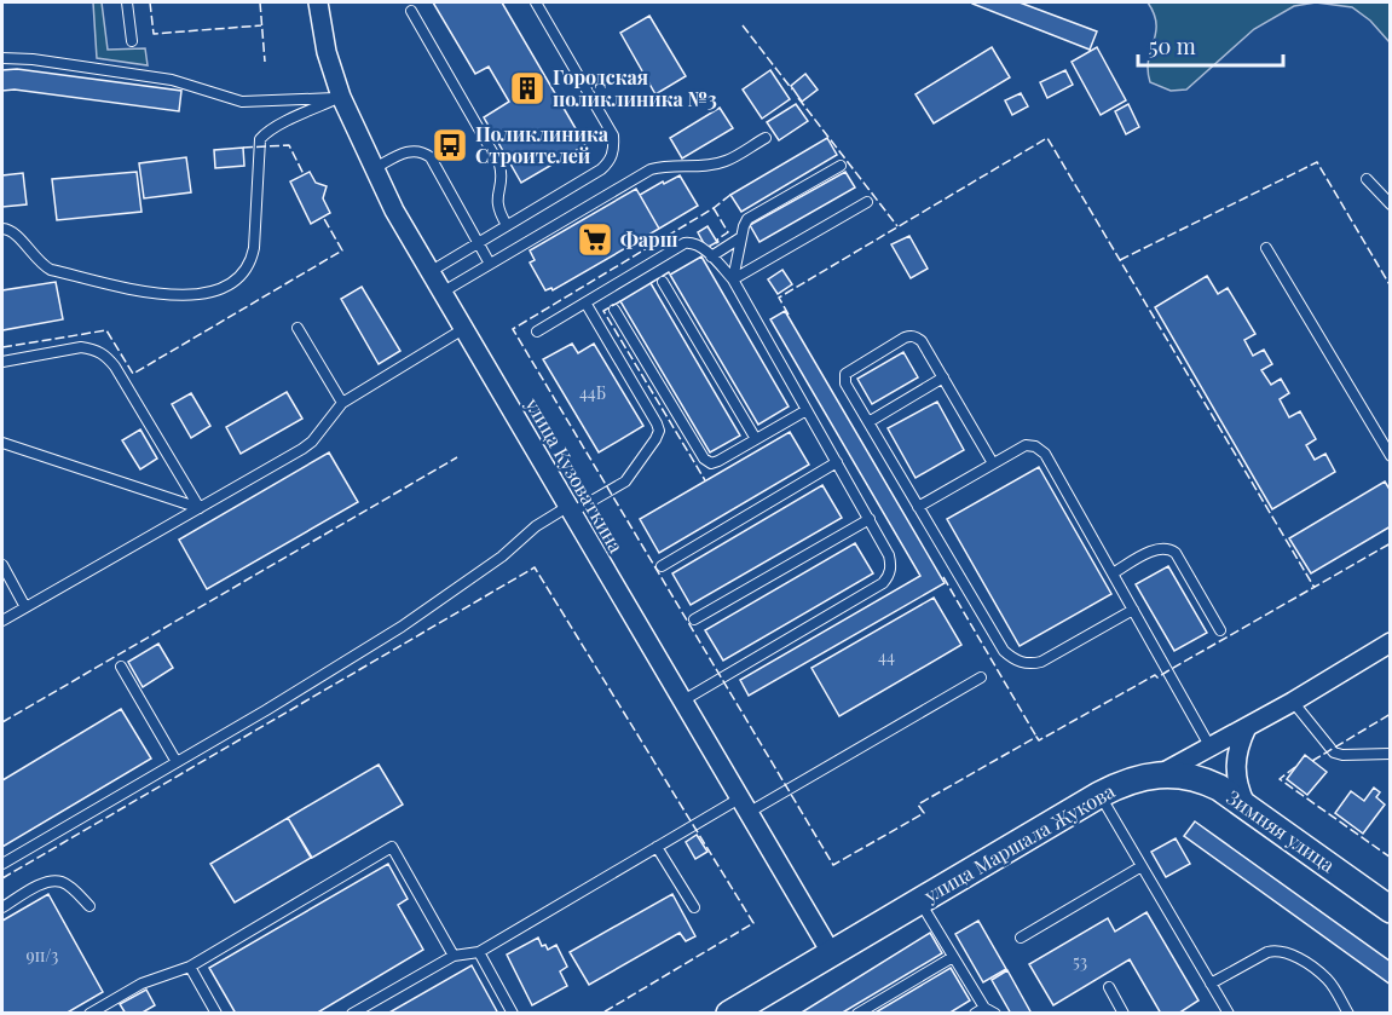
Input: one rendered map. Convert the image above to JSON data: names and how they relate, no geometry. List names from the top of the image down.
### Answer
{
  "streets": {
    "main road": ["Зимняя улица", "улица Маршала Жукова"],
    "street": ["улица Кузоваткина"]
  },
  "crossings": [
    ["улица Кузоваткина", "улица Маршала Жукова"],
    ["Зимняя улица", "улица Маршала Жукова"]
  ],
  "places": {
    "building": ["Городская поликлиника №3"],
    "bus stop": ["Поликлиника Строителей"],
    "supermarket": ["Фарш"]
  },
  "house_numbers": [
    "44Б",
    "44",
    "9п/3",
    "53"
  ],
  "scale_bar": "50 m"
}
